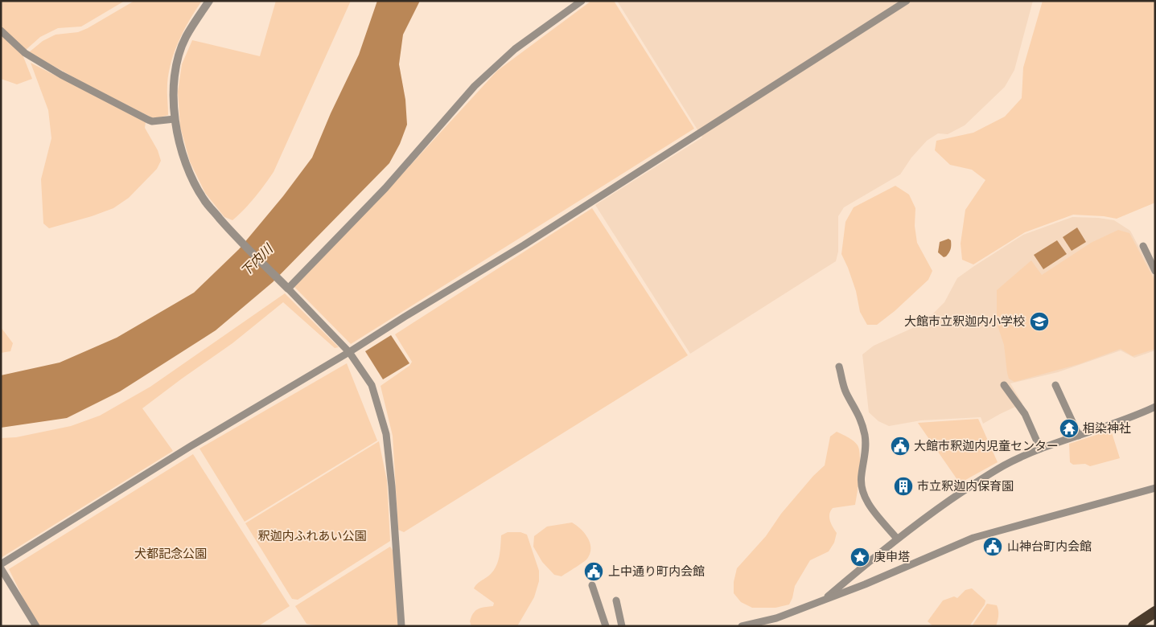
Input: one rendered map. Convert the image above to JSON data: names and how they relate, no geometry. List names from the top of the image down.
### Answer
{
  "water": ["下内川"],
  "parks": ["釈迦内ふれあい公園", "犬都記念公園"],
  "places": {
    "school or university": ["大館市立釈迦内小学校"],
    "temple": ["相染神社"],
    "public building": ["大館市釈迦内児童センター", "山神台町内会館", "上中通り町内会館"],
    "building": ["市立釈迦内保育園"],
    "place": ["庚申塔"]
  }
}
